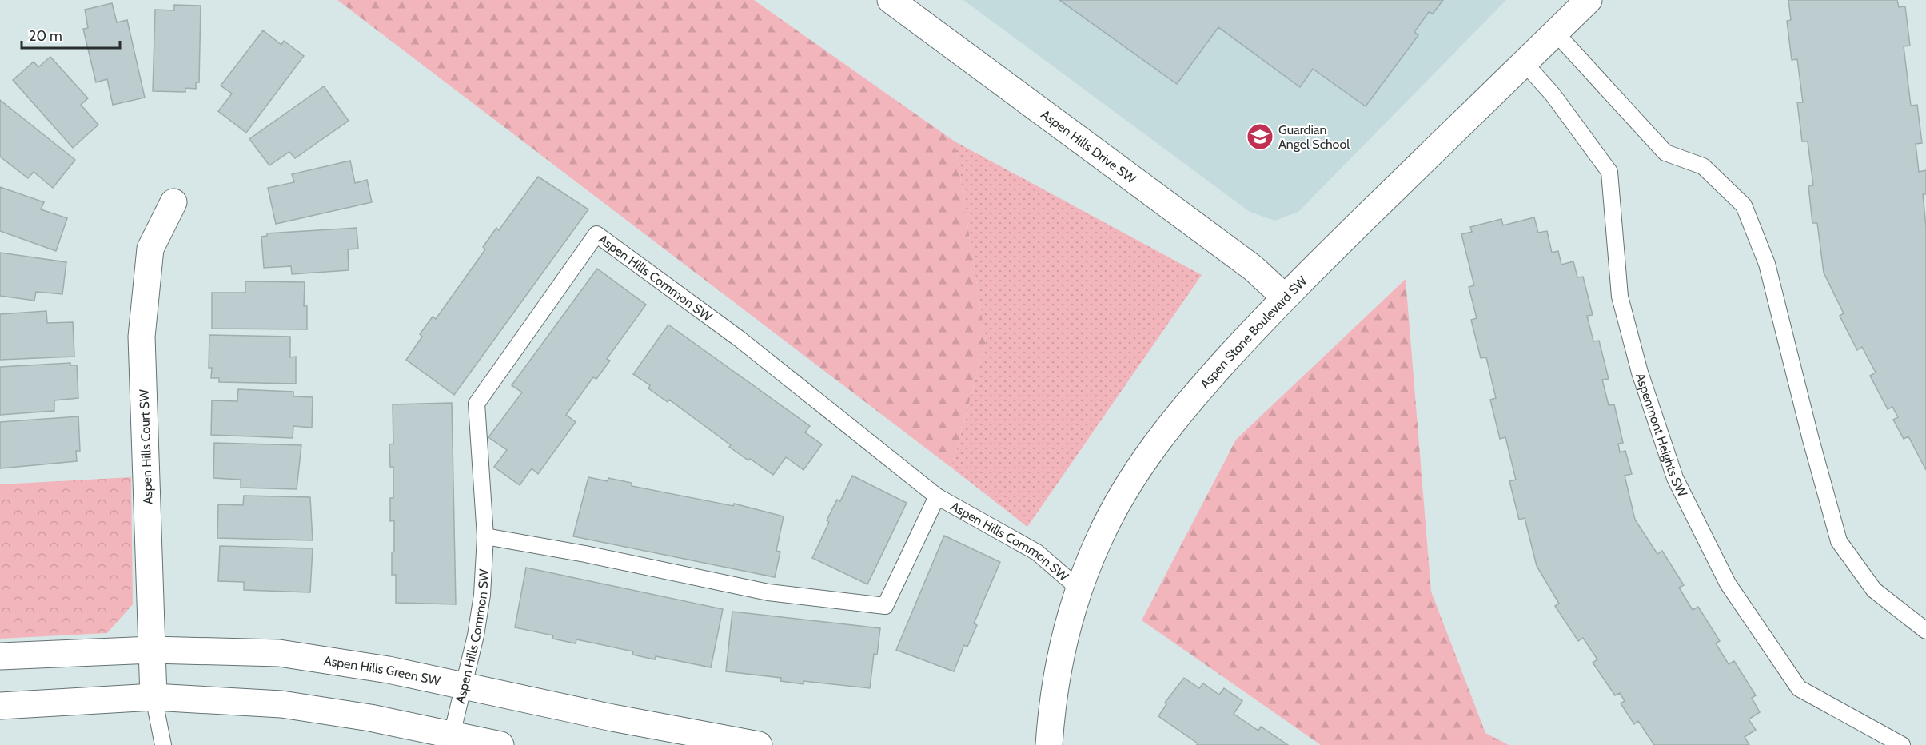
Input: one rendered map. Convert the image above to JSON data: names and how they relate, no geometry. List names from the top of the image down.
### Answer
{
  "streets": {
    "street": [
      "Aspen Hills Drive SW",
      "Aspen Stone Boulevard SW",
      "Aspen Hills Court SW",
      "Aspen Hills Green SW"
    ],
    "lane": ["Aspen Hills Common SW", "Aspenmont Heights SW"]
  },
  "crossings": [
    ["Aspen Hills Drive SW", "Aspen Stone Boulevard SW"],
    ["Aspen Hills Common SW", "Aspen Stone Boulevard SW"],
    ["Aspen Hills Common SW", "Aspen Hills Green SW"],
    ["Aspen Stone Boulevard SW", "Aspenmont Heights SW"],
    ["Aspen Hills Court SW", "Aspen Hills Green SW"]
  ],
  "places": {
    "school or university": ["Guardian Angel School"]
  },
  "scale_bar": "20 m"
}
